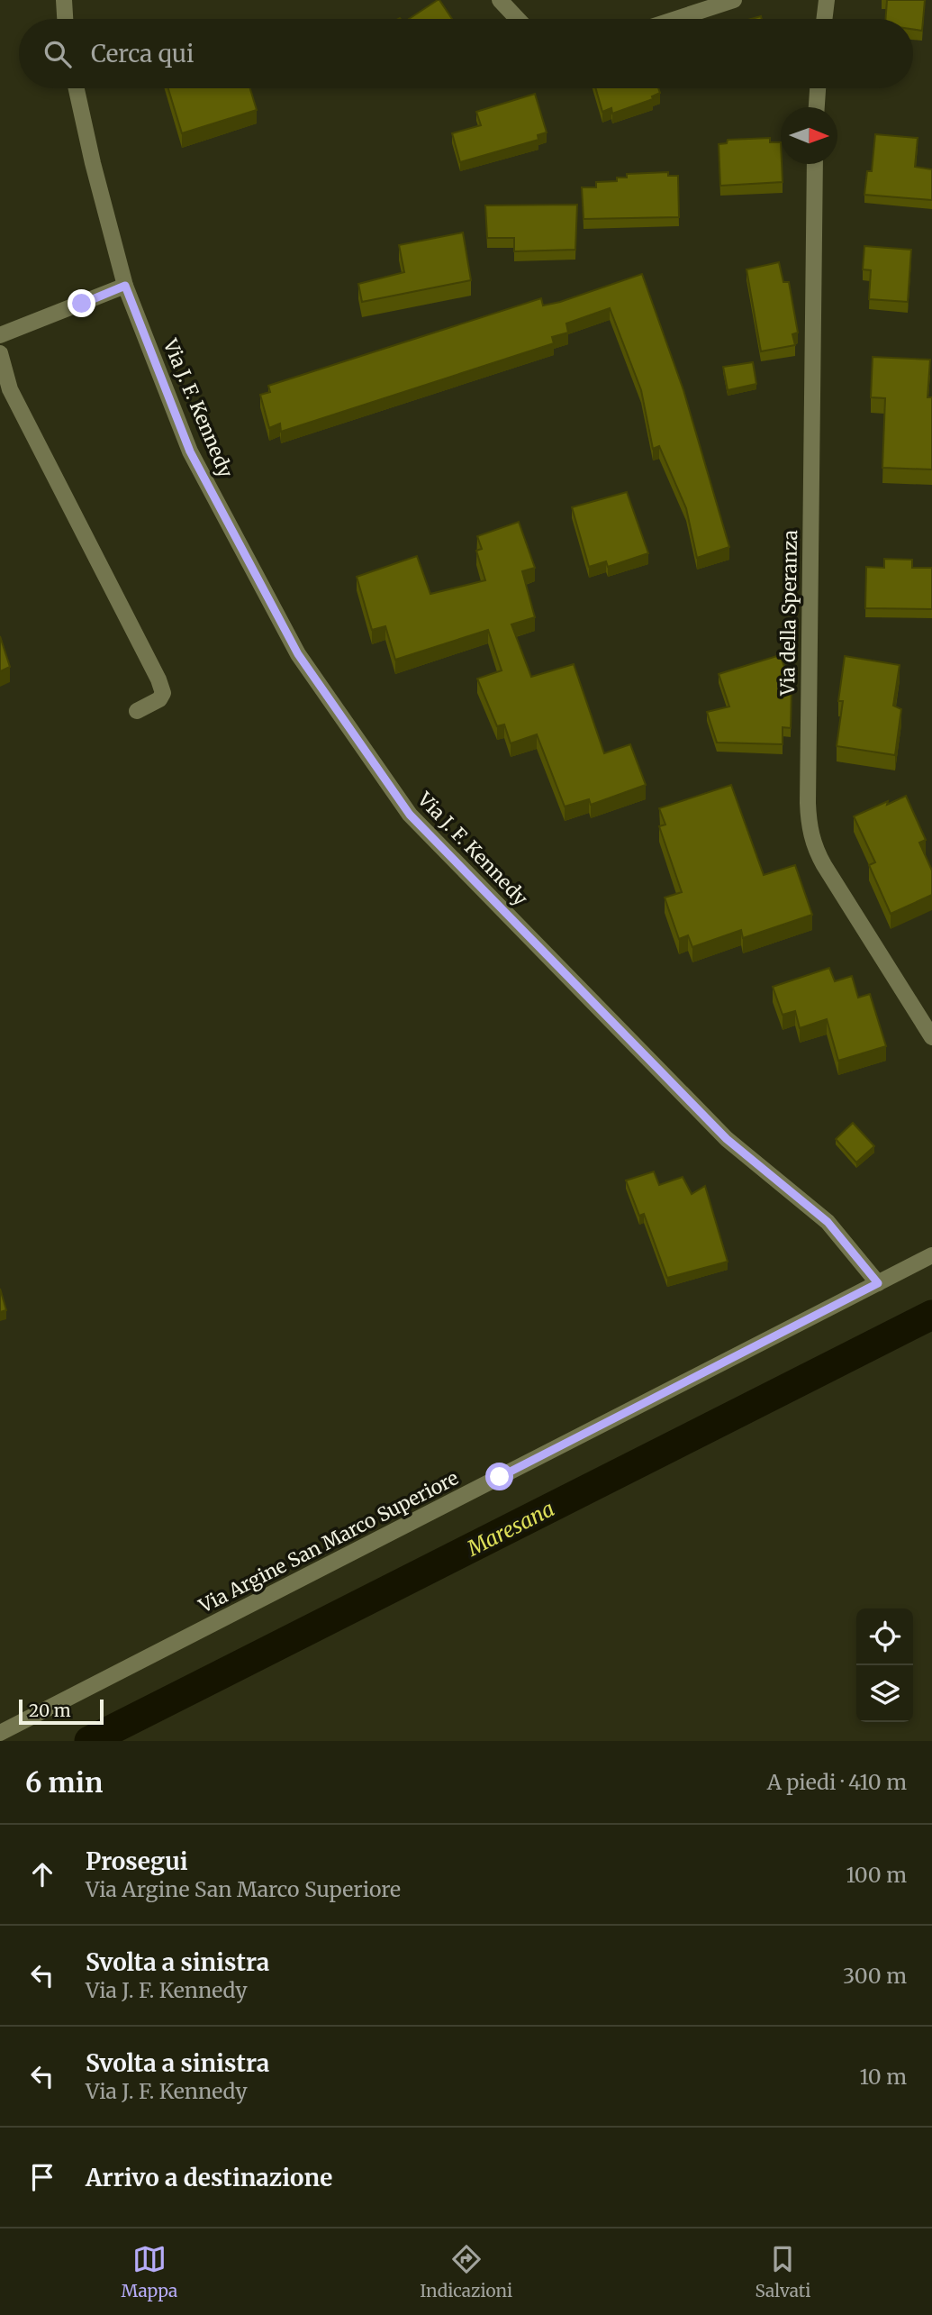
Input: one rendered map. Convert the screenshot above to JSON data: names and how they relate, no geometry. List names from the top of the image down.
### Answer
{
  "streets": {
    "street": ["Via J. F. Kennedy", "Via della Speranza", "Via Argine San Marco Superiore"]
  },
  "crossings": [
    ["Via J. F. Kennedy", "Via Argine San Marco Superiore"]
  ],
  "water": ["Maresana"],
  "scale_bar": "20 m",
  "north": "right",
  "page": {
    "search": "Cerca qui",
    "scale": "20 m",
    "heading": ["6 min", "A piedi · 410 m"],
    "list": [
      ["Prosegui", "Via Argine San Marco Superiore", "100 m"],
      ["Svolta a sinistra", "Via J. F. Kennedy", "300 m"],
      ["Svolta a sinistra", "Via J. F. Kennedy", "10 m"],
      "Arrivo a destinazione"
    ],
    "nav": ["Mappa", "Indicazioni", "Salvati"]
  }
}
